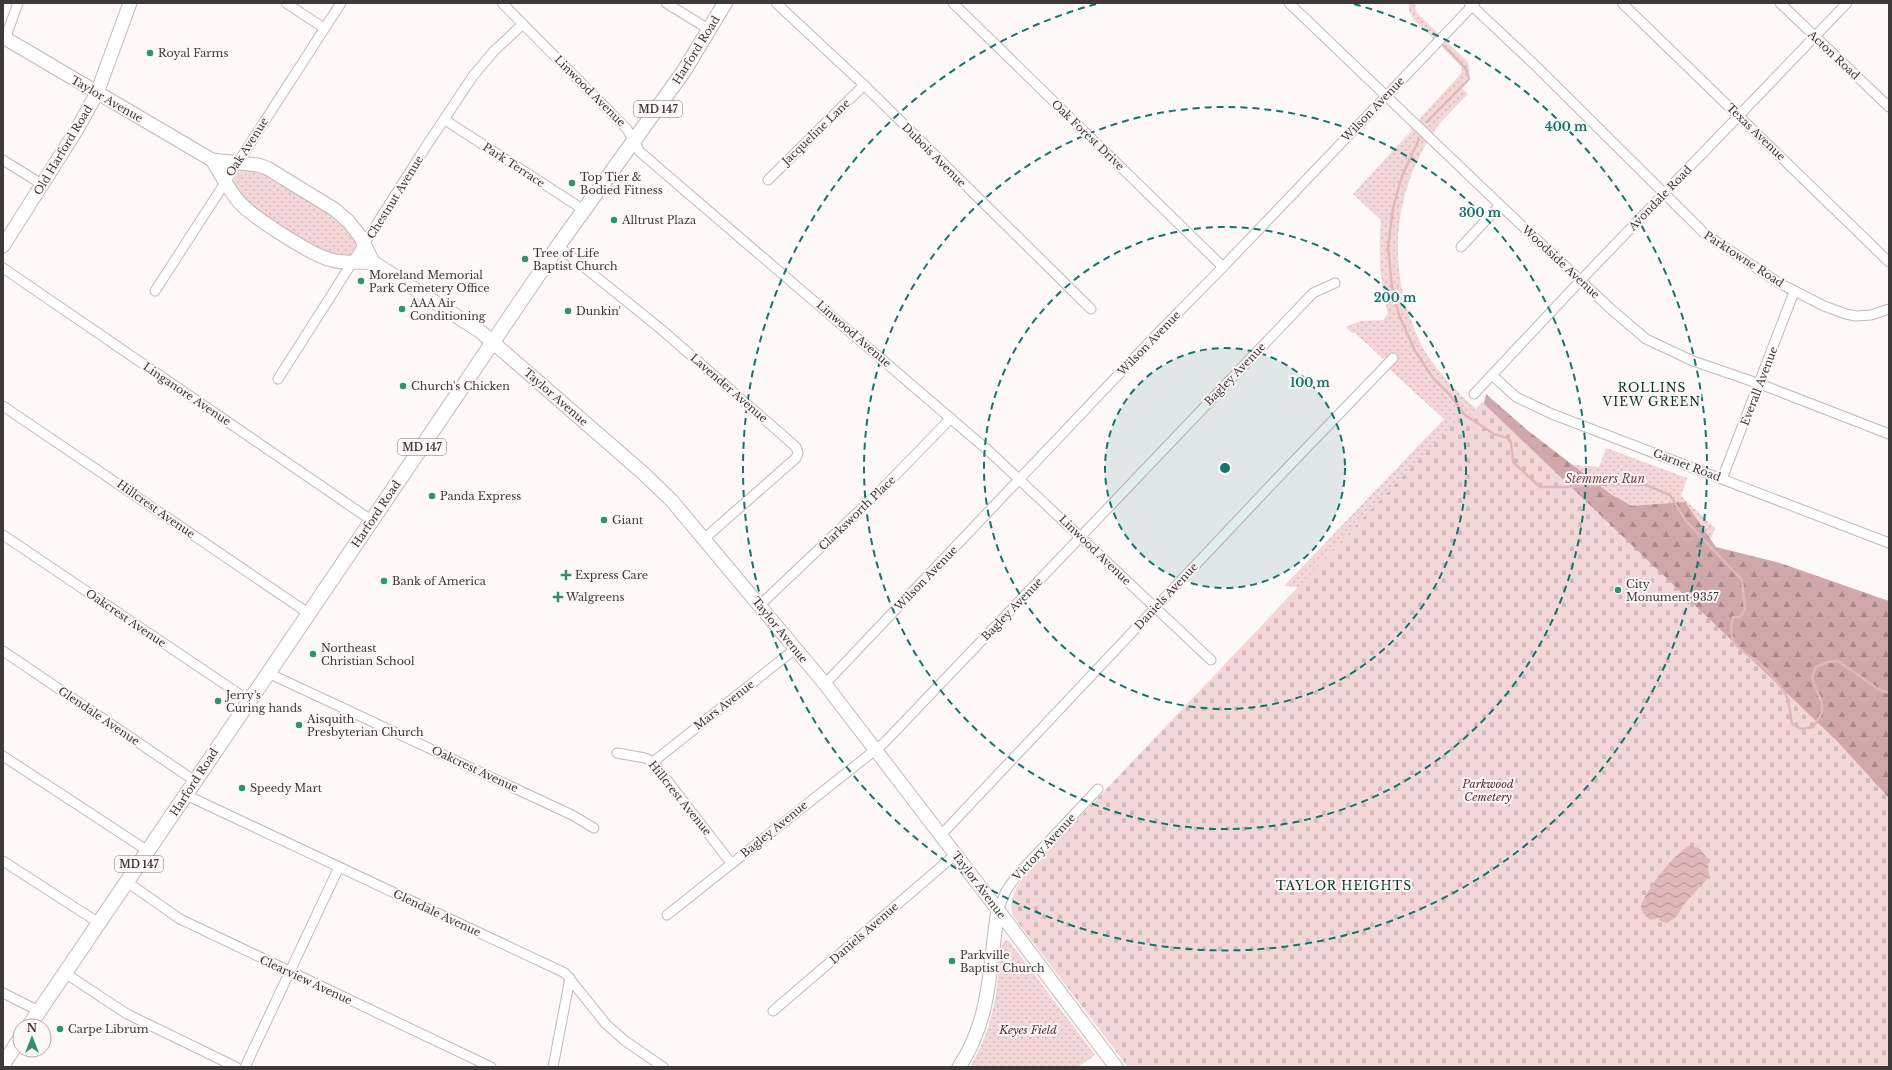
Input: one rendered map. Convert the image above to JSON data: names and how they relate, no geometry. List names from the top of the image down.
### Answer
{
  "streets": {
    "main road": [
      "Harford Road",
      "Taylor Avenue",
      "MD 147",
      "Old Harford Road"
    ],
    "street": [
      "Acton Road",
      "Linwood Avenue",
      "Wilson Avenue",
      "Jacqueline Lane",
      "Texas Avenue",
      "Oak Forest Drive",
      "Oak Avenue",
      "Dubois Avenue",
      "Park Terrace",
      "Chestnut Avenue",
      "Avondale Road",
      "Parktowne Road",
      "Woodside Avenue",
      "Bagley Avenue",
      "Everall Avenue",
      "Lavender Avenue",
      "Linganore Avenue",
      "Garnet Road",
      "Hillcrest Avenue",
      "Clarksworth Place",
      "Daniels Avenue",
      "Oakcrest Avenue",
      "Mars Avenue",
      "Glendale Avenue",
      "Victory Avenue",
      "Clearview Avenue"
    ]
  },
  "crossings": [
    ["Harford Road", "Linwood Avenue"],
    ["Harford Road", "Taylor Avenue"],
    ["Harford Road", "Park Terrace"],
    ["Harford Road", "Lavender Avenue"],
    ["Harford Road", "Linganore Avenue"],
    ["Harford Road", "Hillcrest Avenue"],
    ["Harford Road", "Oakcrest Avenue"],
    ["Harford Road", "Glendale Avenue"],
    ["Harford Road", "Clearview Avenue"],
    ["Acton Road", "Avondale Road"],
    ["Linwood Avenue", "Wilson Avenue"],
    ["Linwood Avenue", "Chestnut Avenue"],
    ["Linwood Avenue", "Bagley Avenue"],
    ["Linwood Avenue", "Clarksworth Place"],
    ["Linwood Avenue", "Daniels Avenue"],
    ["Taylor Avenue", "Wilson Avenue"],
    ["Taylor Avenue", "Oak Avenue"],
    ["Taylor Avenue", "Old Harford Road"],
    ["Taylor Avenue", "Chestnut Avenue"],
    ["Taylor Avenue", "Bagley Avenue"],
    ["Taylor Avenue", "Lavender Avenue"],
    ["Taylor Avenue", "Clarksworth Place"],
    ["Taylor Avenue", "Daniels Avenue"],
    ["Taylor Avenue", "Mars Avenue"],
    ["Taylor Avenue", "Victory Avenue"],
    ["Wilson Avenue", "Oak Forest Drive"],
    ["Wilson Avenue", "Parktowne Road"],
    ["Wilson Avenue", "Woodside Avenue"],
    ["Jacqueline Lane", "Dubois Avenue"],
    ["Texas Avenue", "Avondale Road"],
    ["Park Terrace", "Chestnut Avenue"],
    ["Avondale Road", "Parktowne Road"],
    ["Avondale Road", "Woodside Avenue"],
    ["Avondale Road", "Garnet Road"],
    ["Parktowne Road", "Everall Avenue"],
    ["Woodside Avenue", "Everall Avenue"],
    ["Bagley Avenue", "Hillcrest Avenue"],
    ["Everall Avenue", "Garnet Road"],
    ["Hillcrest Avenue", "Mars Avenue"]
  ],
  "districts": ["ROLLINS VIEW GREEN", "TAYLOR HEIGHTS"],
  "water": ["Stemmers Run"],
  "parks": ["Parkwood Cemetery", "Keyes Field"],
  "places": {
    "other": [
      "Royal Farms",
      "Top Tier & Bodied Fitness",
      "Alltrust Plaza",
      "Tree of Life Baptist Church",
      "Moreland Memorial Park Cemetery Office",
      "AAA Air Conditioning",
      "Dunkin'",
      "Church's Chicken",
      "Panda Express",
      "Giant",
      "Bank of America",
      "City Monument 9357",
      "Northeast Christian School",
      "Jerry's Curing hands",
      "Aisquith Presbyterian Church",
      "Speedy Mart",
      "Parkville Baptist Church",
      "Carpe Librum"
    ],
    "health": ["Express Care", "Walgreens"]
  },
  "north": "top",
  "rings": [
    "400 m",
    "300 m",
    "200 m",
    "100 m"
  ]
}
